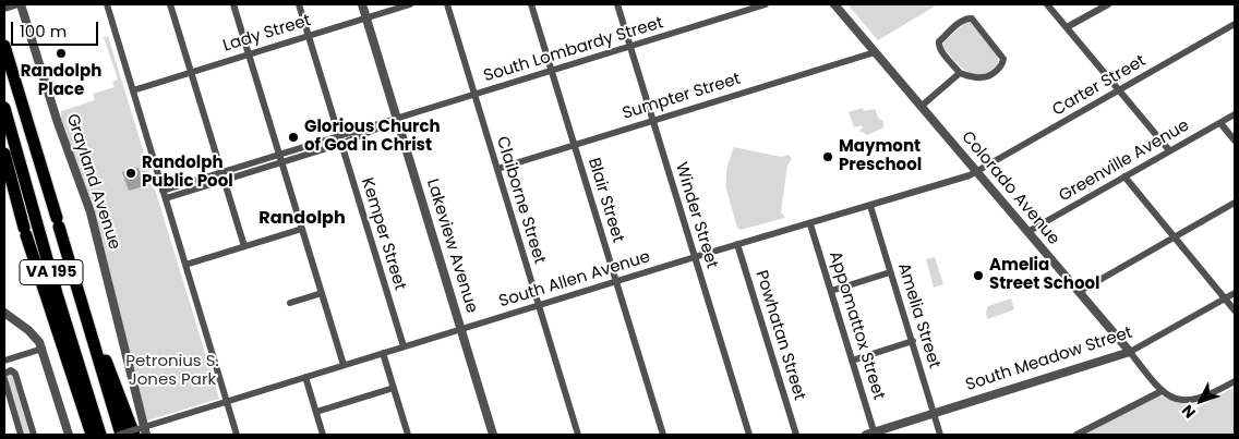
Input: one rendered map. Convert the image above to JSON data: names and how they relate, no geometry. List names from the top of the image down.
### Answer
{
  "streets": {
    "highway": ["VA 195"],
    "street": [
      "Lady Street",
      "South Lombardy Street",
      "Carter Street",
      "Sumpter Street",
      "Greenville Avenue",
      "Grayland Avenue",
      "Colorado Avenue",
      "Claiborne Street",
      "Blair Street",
      "Winder Street",
      "Kemper Street",
      "Lakeview Avenue",
      "South Allen Avenue",
      "Amelia Street",
      "Appomattox Street",
      "Powhatan Street",
      "South Meadow Street"
    ]
  },
  "crossings": [
    ["Lady Street", "Kemper Street"],
    ["Lady Street", "Lakeview Avenue"],
    ["South Lombardy Street", "Claiborne Street"],
    ["South Lombardy Street", "Blair Street"],
    ["South Lombardy Street", "Winder Street"],
    ["South Lombardy Street", "Kemper Street"],
    ["South Lombardy Street", "Lakeview Avenue"],
    ["Carter Street", "Colorado Avenue"],
    ["Carter Street", "South Allen Avenue"],
    ["Sumpter Street", "Colorado Avenue"],
    ["Sumpter Street", "Claiborne Street"],
    ["Sumpter Street", "Blair Street"],
    ["Sumpter Street", "Winder Street"],
    ["Greenville Avenue", "Colorado Avenue"],
    ["Grayland Avenue", "South Allen Avenue"],
    ["Colorado Avenue", "South Allen Avenue"],
    ["Colorado Avenue", "South Meadow Street"],
    ["Claiborne Street", "South Allen Avenue"],
    ["Blair Street", "South Allen Avenue"],
    ["Winder Street", "South Allen Avenue"],
    ["Kemper Street", "South Allen Avenue"],
    ["Lakeview Avenue", "South Allen Avenue"],
    ["VA 195", "South Allen Avenue"],
    ["South Allen Avenue", "Amelia Street"],
    ["South Allen Avenue", "Appomattox Street"],
    ["South Allen Avenue", "Powhatan Street"],
    ["Amelia Street", "South Meadow Street"],
    ["Appomattox Street", "South Meadow Street"]
  ],
  "districts": ["Randolph"],
  "parks": ["Petronius S. Jones Park"],
  "places": [
    "Randolph Place",
    "Glorious Church of God in Christ",
    "Maymont Preschool",
    "Randolph Public Pool",
    "Amelia Street School"
  ],
  "scale_bar": "100 m",
  "north": "bottom left"
}
